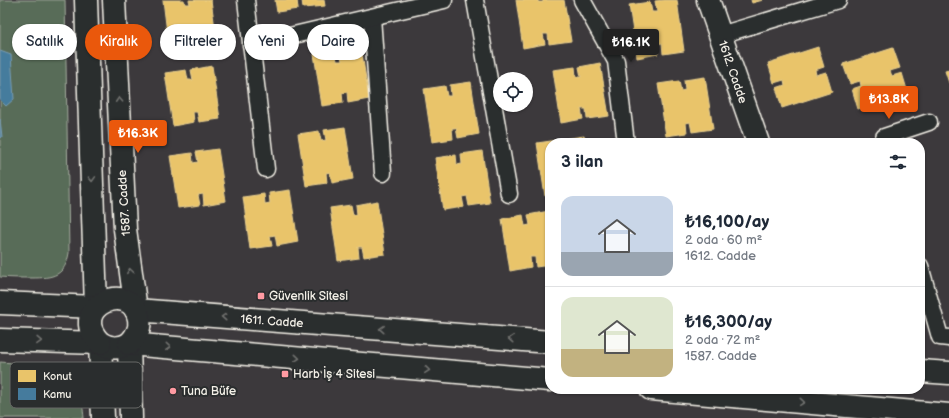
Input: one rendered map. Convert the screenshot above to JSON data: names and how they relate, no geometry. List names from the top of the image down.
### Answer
{
  "streets": {
    "main road": ["1612. Cadde", "1587. Cadde", "1611. Cadde"]
  },
  "crossings": [
    ["1587. Cadde", "1611. Cadde"]
  ],
  "places": {
    "transit": ["Güvenlik Sitesi", "Harb İş 4 Sitesi"],
    "other": ["Tuna Büfe"]
  },
  "legend": ["Konut", "Kamu"],
  "page": {
    "chip": [
      "Satılık",
      "Kiralık",
      "Filtreler",
      "Yeni",
      "Daire"
    ],
    "price": ["₺16.1K", "₺13.8K", "₺16.3K"],
    "heading": "3 ilan",
    "list": [
      {
        "name": "₺16,100/ay",
        "note": "2 oda · 60 m² · 1612. Cadde"
      },
      {
        "name": "₺16,300/ay",
        "note": "2 oda · 72 m² · 1587. Cadde"
      }
    ]
  }
}
